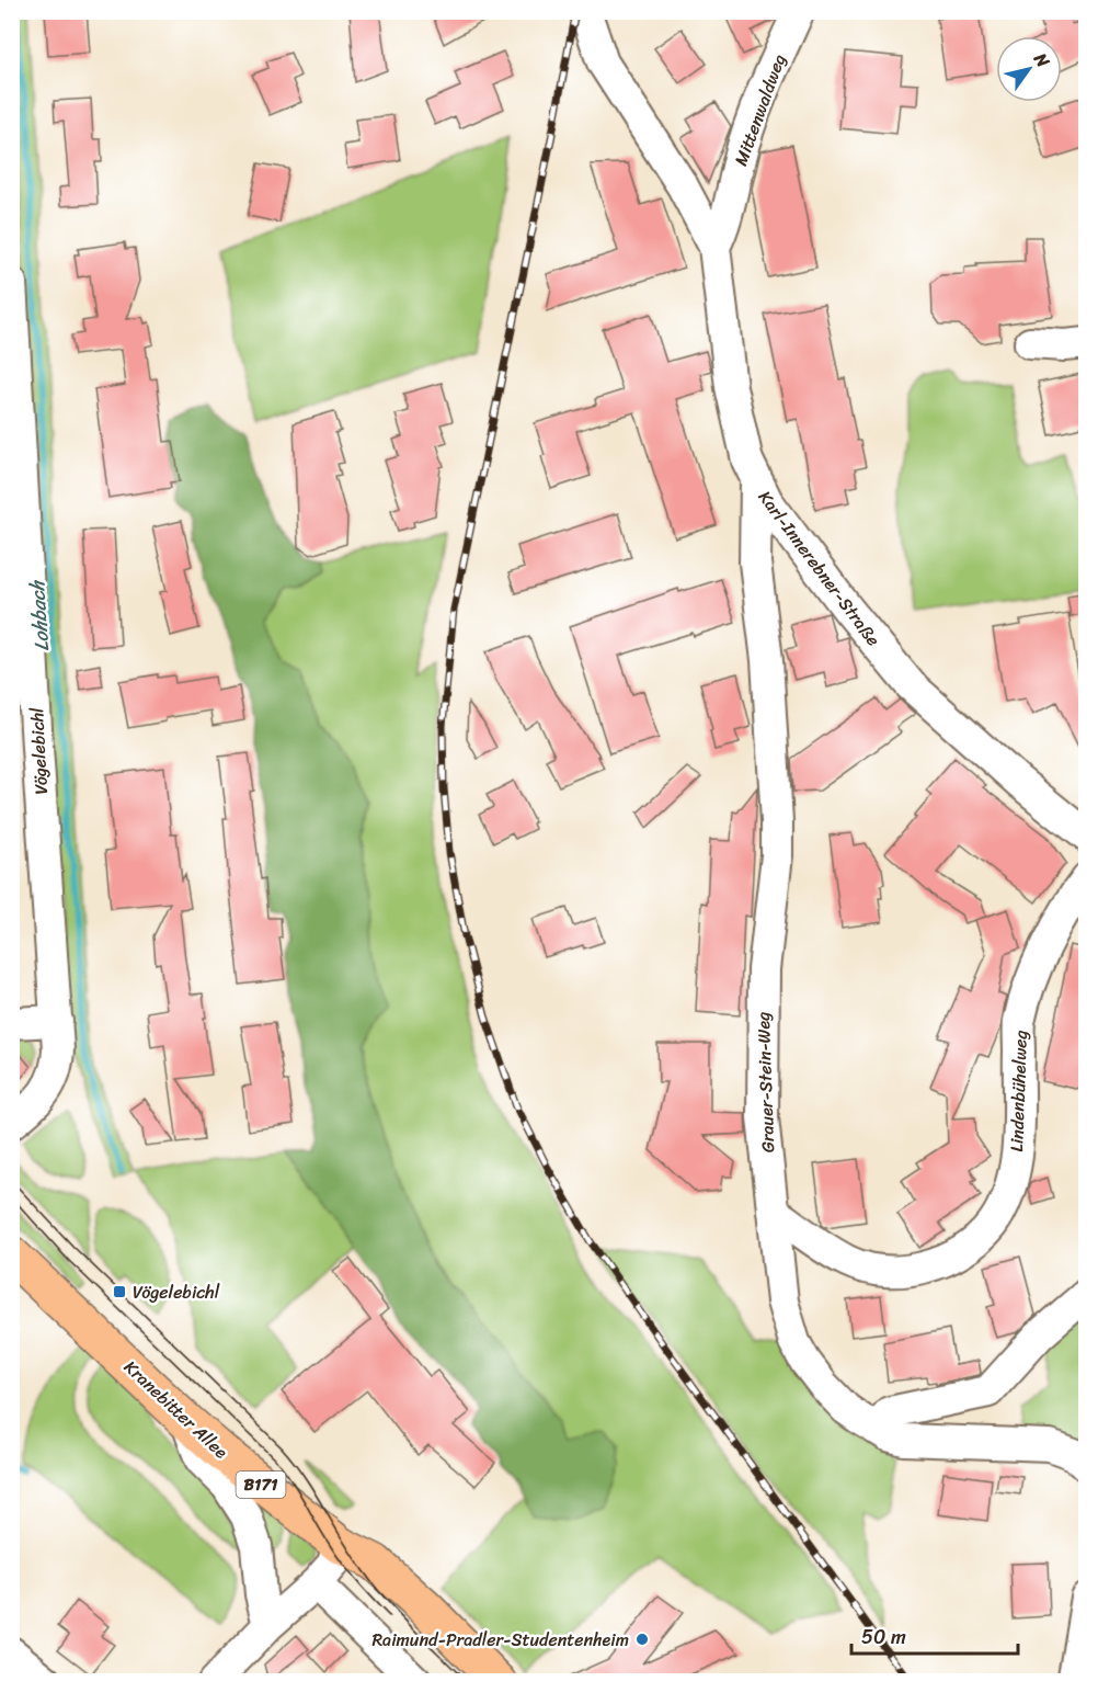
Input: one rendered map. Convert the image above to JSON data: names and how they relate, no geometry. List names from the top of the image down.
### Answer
{
  "streets": {
    "main road": ["Kranebitter Allee", "B171"],
    "street": [
      "Mittenwaldweg",
      "Karl-Innerebner-Straße",
      "Vögelebichl",
      "Grauer-Stein-Weg",
      "Lindenbühelweg"
    ]
  },
  "crossings": [
    ["Mittenwaldweg", "Karl-Innerebner-Straße"],
    ["Karl-Innerebner-Straße", "Grauer-Stein-Weg"],
    ["Grauer-Stein-Weg", "Lindenbühelweg"]
  ],
  "water": ["Lohbach"],
  "places": {
    "transit": ["Vögelebichl"],
    "other": ["Raimund-Pradler-Studentenheim"]
  },
  "scale_bar": "50 m",
  "north": "top right"
}
